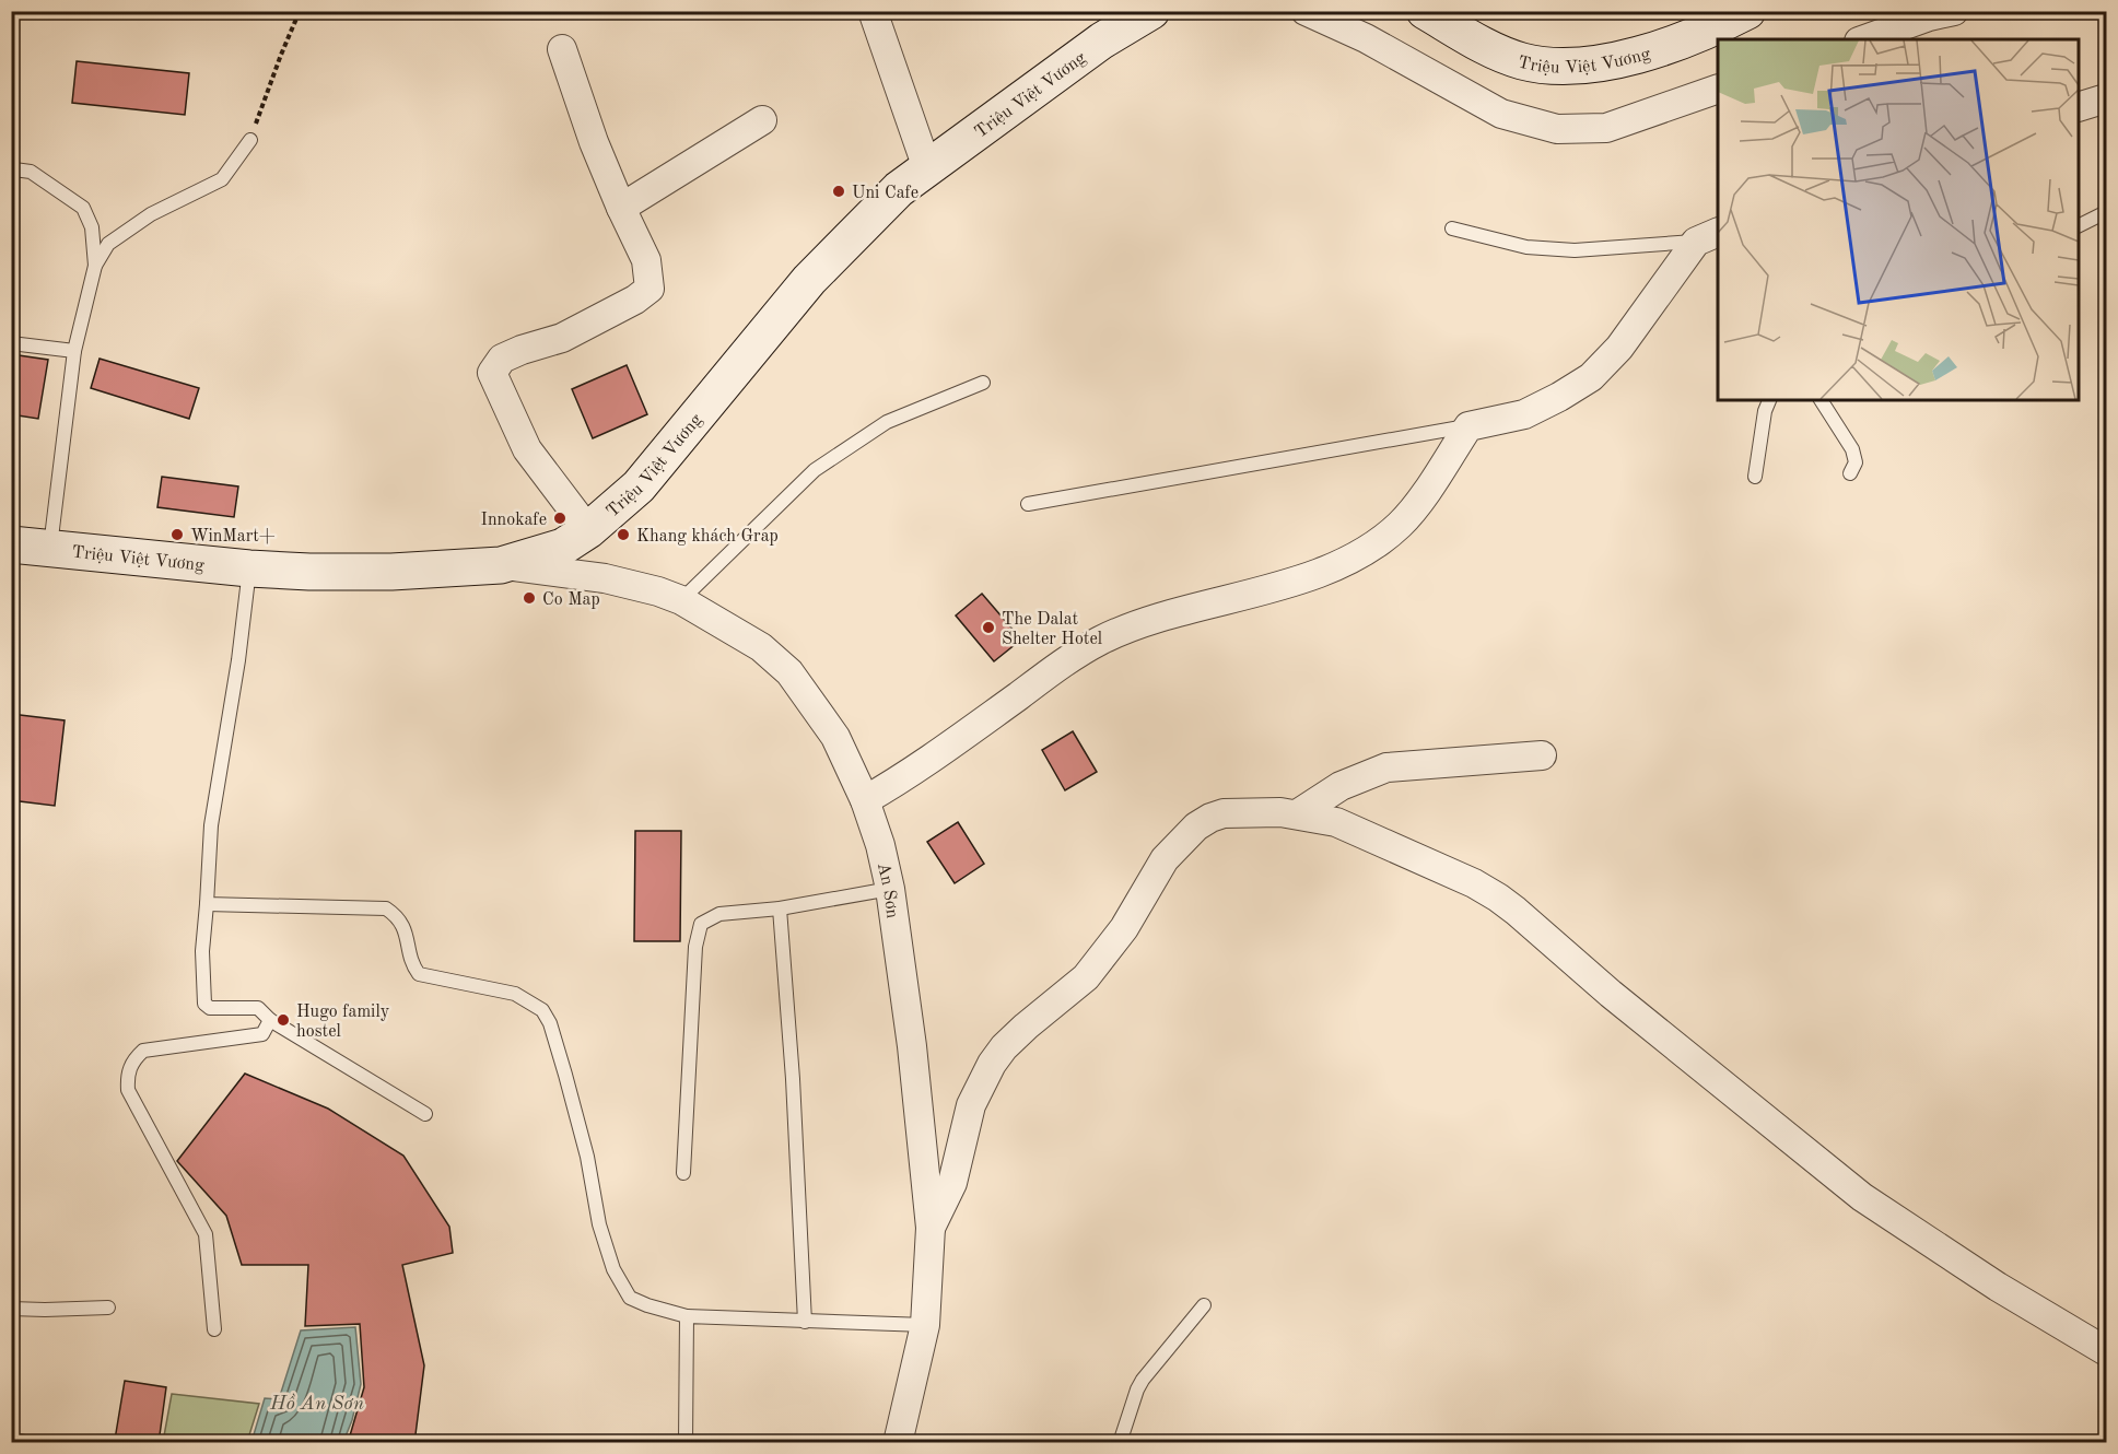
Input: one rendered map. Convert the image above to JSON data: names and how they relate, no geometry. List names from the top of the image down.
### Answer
{
  "streets": {
    "street": ["Triệu Việt Vương", "An Sơn"]
  },
  "crossings": [
    ["Triệu Việt Vương", "An Sơn"]
  ],
  "water": ["Hồ An Sơn"],
  "places": [
    "Uni Cafe",
    "Innokafe",
    "WinMart+",
    "Khang khách Grap",
    "Co Map",
    "The Dalat Shelter Hotel",
    "Hugo family hostel"
  ]
}
